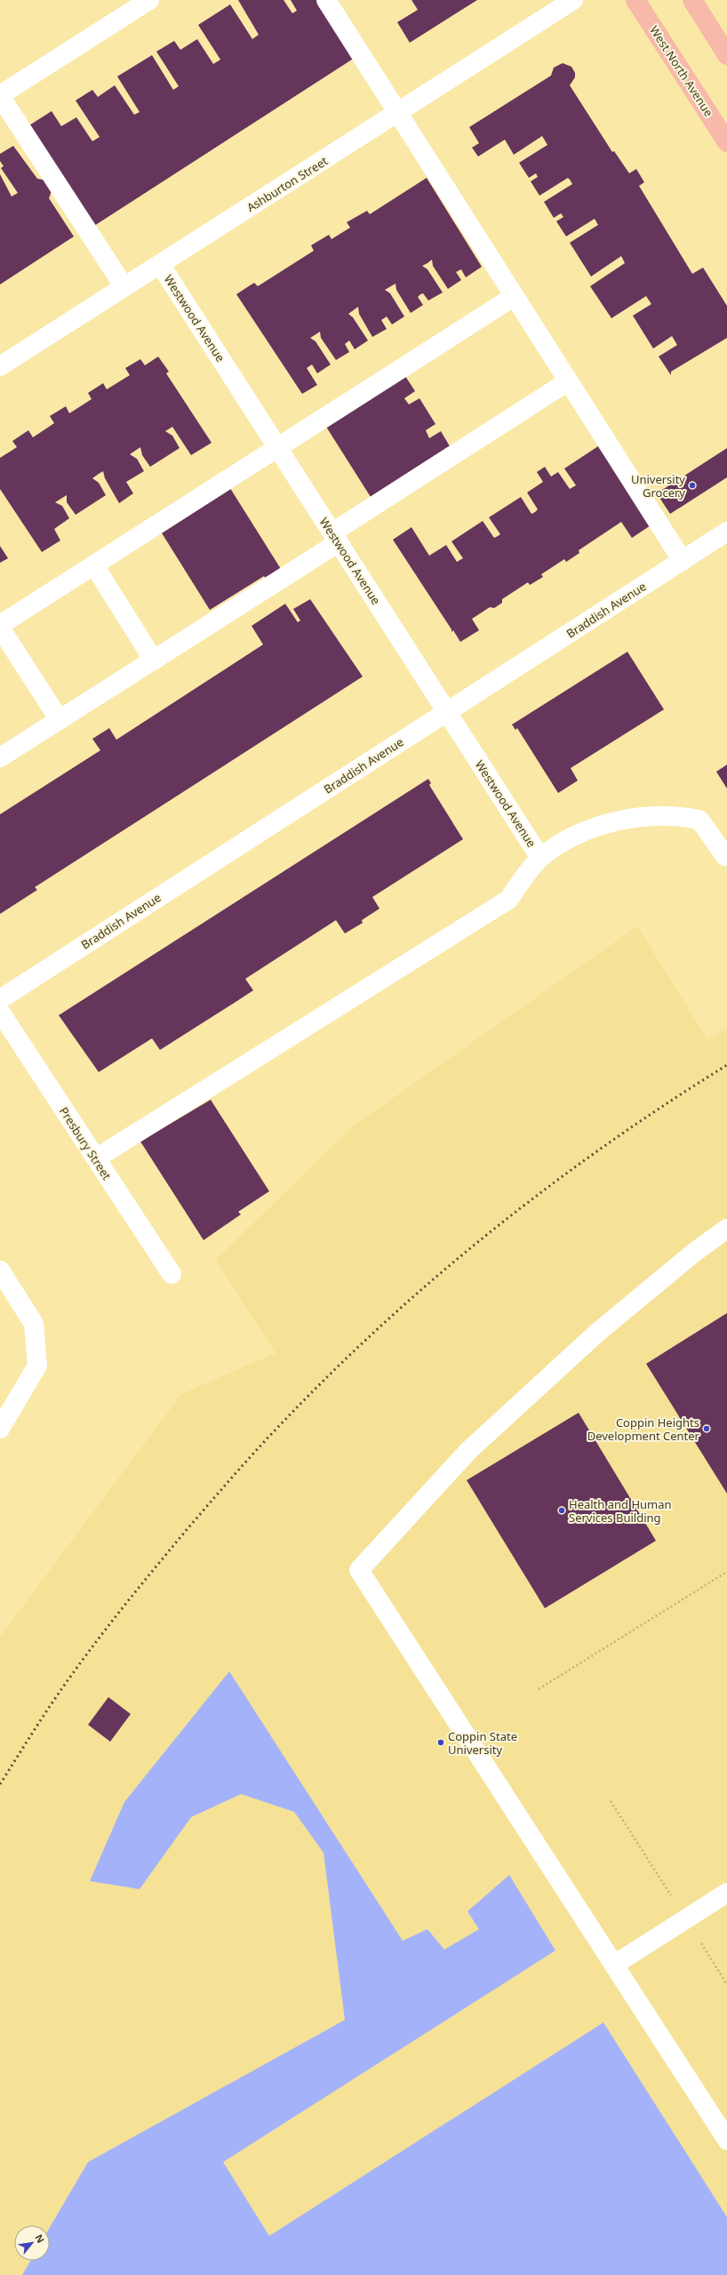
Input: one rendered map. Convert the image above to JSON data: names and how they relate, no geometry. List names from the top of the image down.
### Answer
{
  "streets": {
    "main road": ["West North Avenue"],
    "street": [
      "Ashburton Street",
      "Westwood Avenue",
      "Braddish Avenue",
      "Presbury Street"
    ]
  },
  "crossings": [
    ["Ashburton Street", "Westwood Avenue"],
    ["Westwood Avenue", "Braddish Avenue"]
  ],
  "places": [
    "University Grocery",
    "Coppin Heights Development Center",
    "Health and Human Services Building",
    "Coppin State University"
  ],
  "north": "top right"
}
